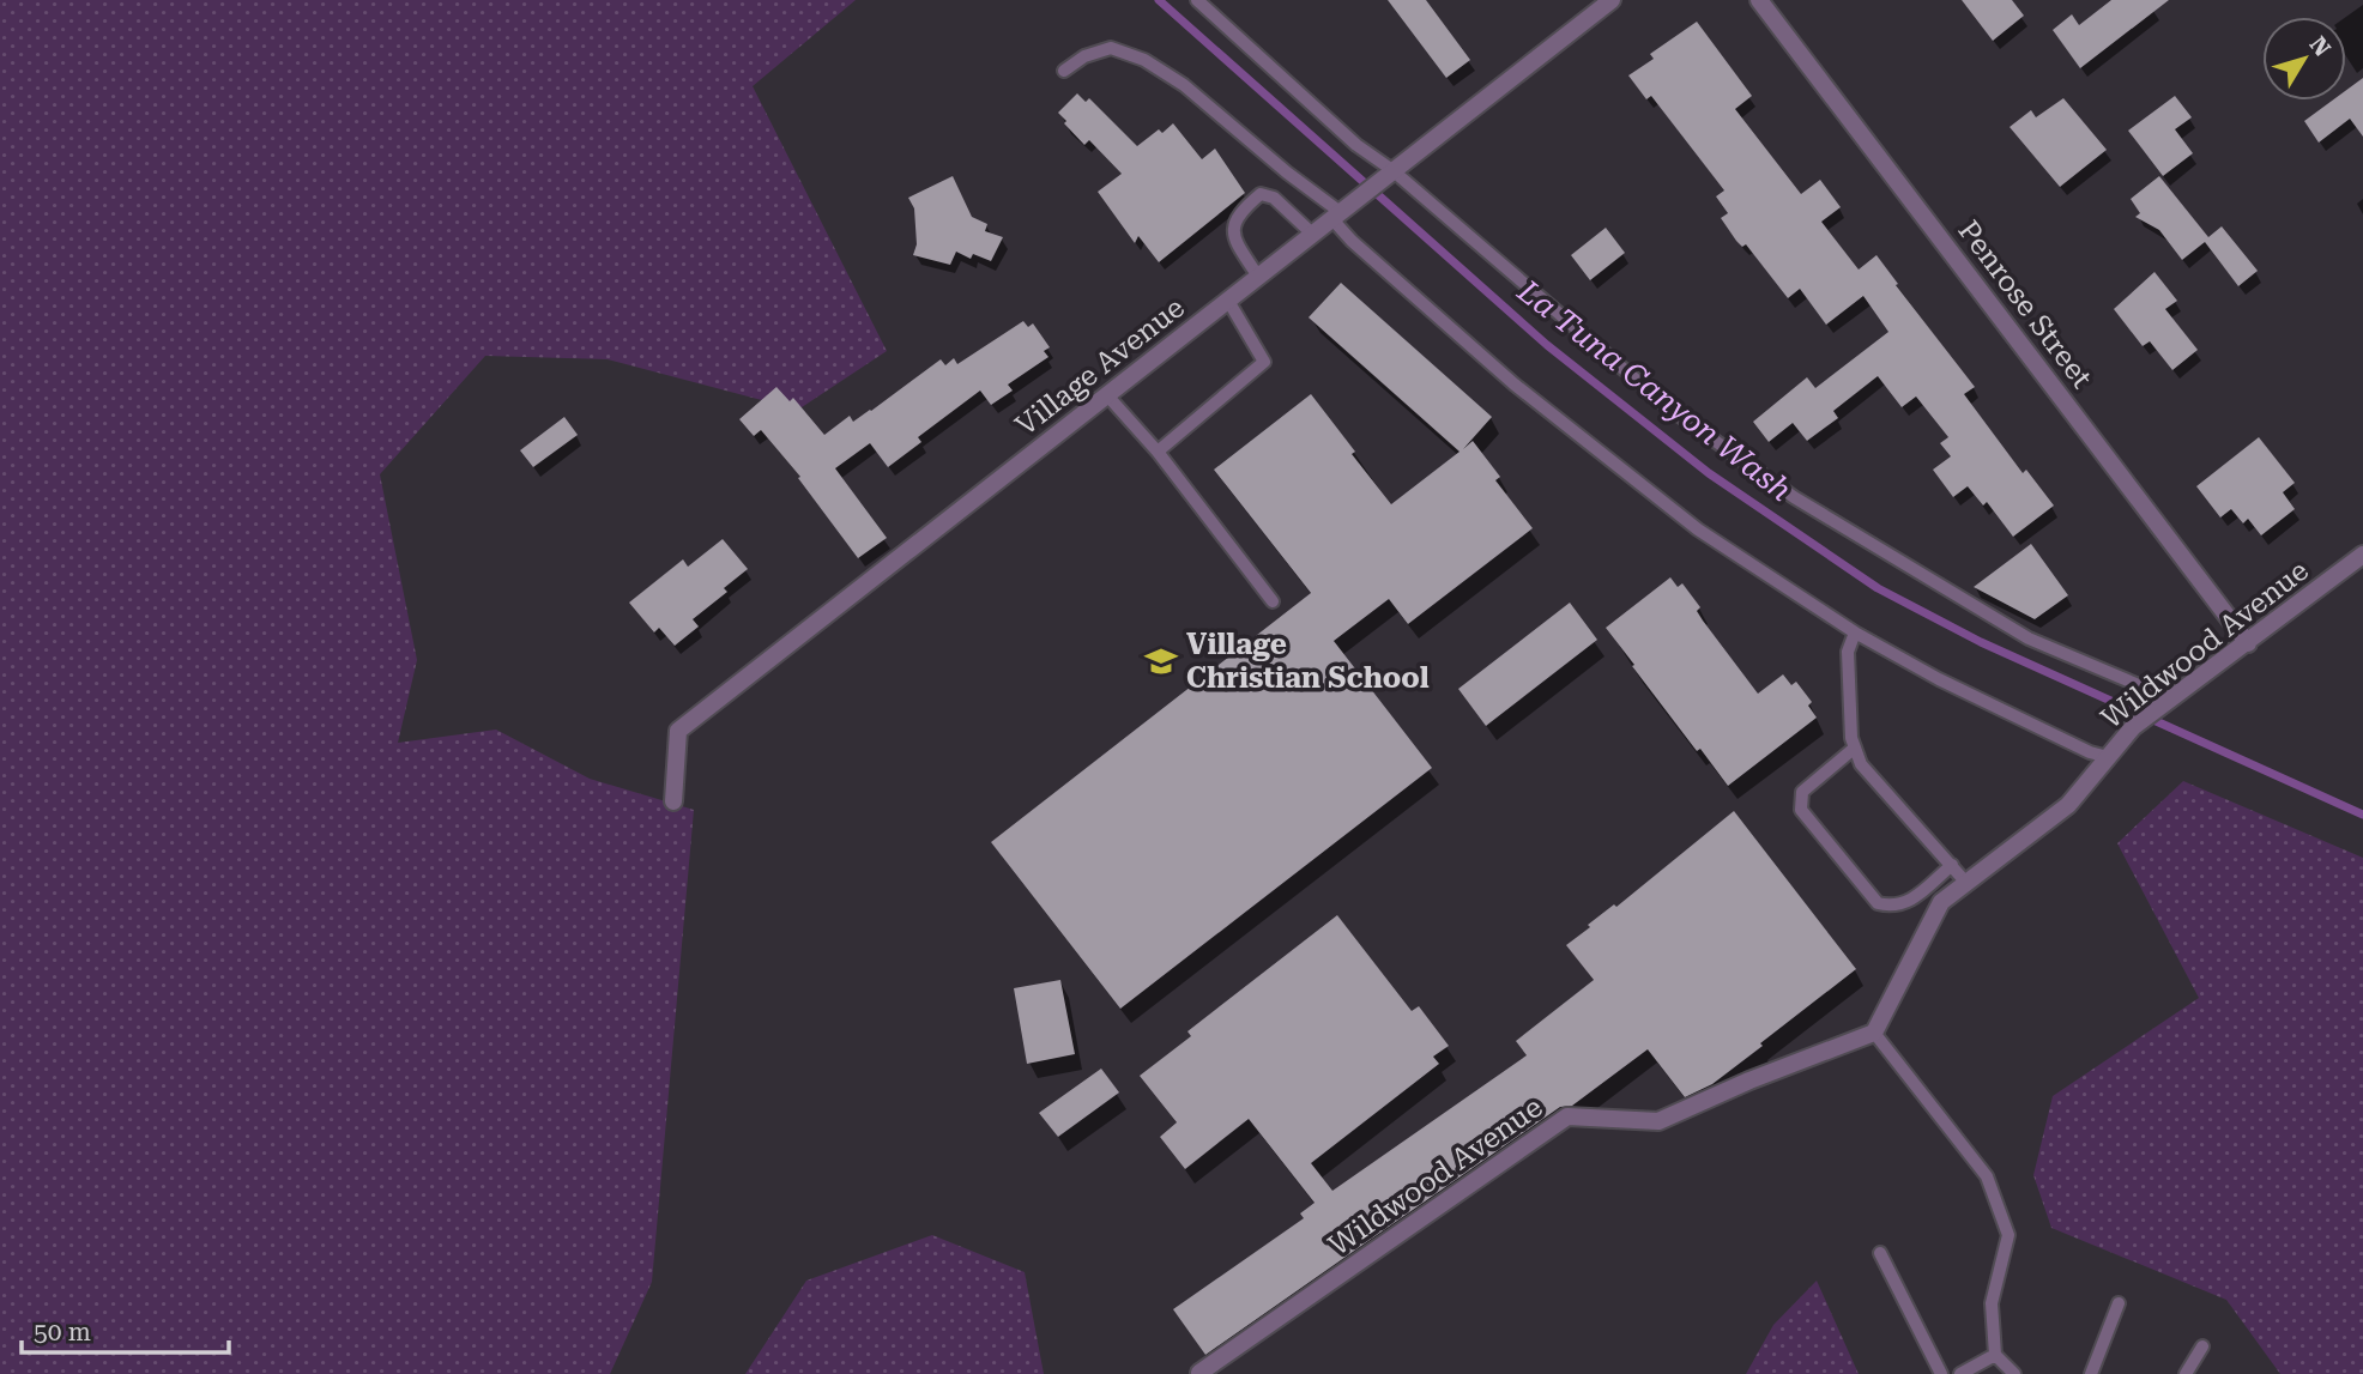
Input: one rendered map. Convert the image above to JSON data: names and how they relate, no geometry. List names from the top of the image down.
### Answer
{
  "streets": {
    "street": ["Penrose Street", "Village Avenue", "Wildwood Avenue"]
  },
  "crossings": [
    ["Penrose Street", "Wildwood Avenue"]
  ],
  "water": ["La Tuna Canyon Wash"],
  "places": {
    "school or university": ["Village Christian School"]
  },
  "scale_bar": "50 m",
  "north": "top right"
}
